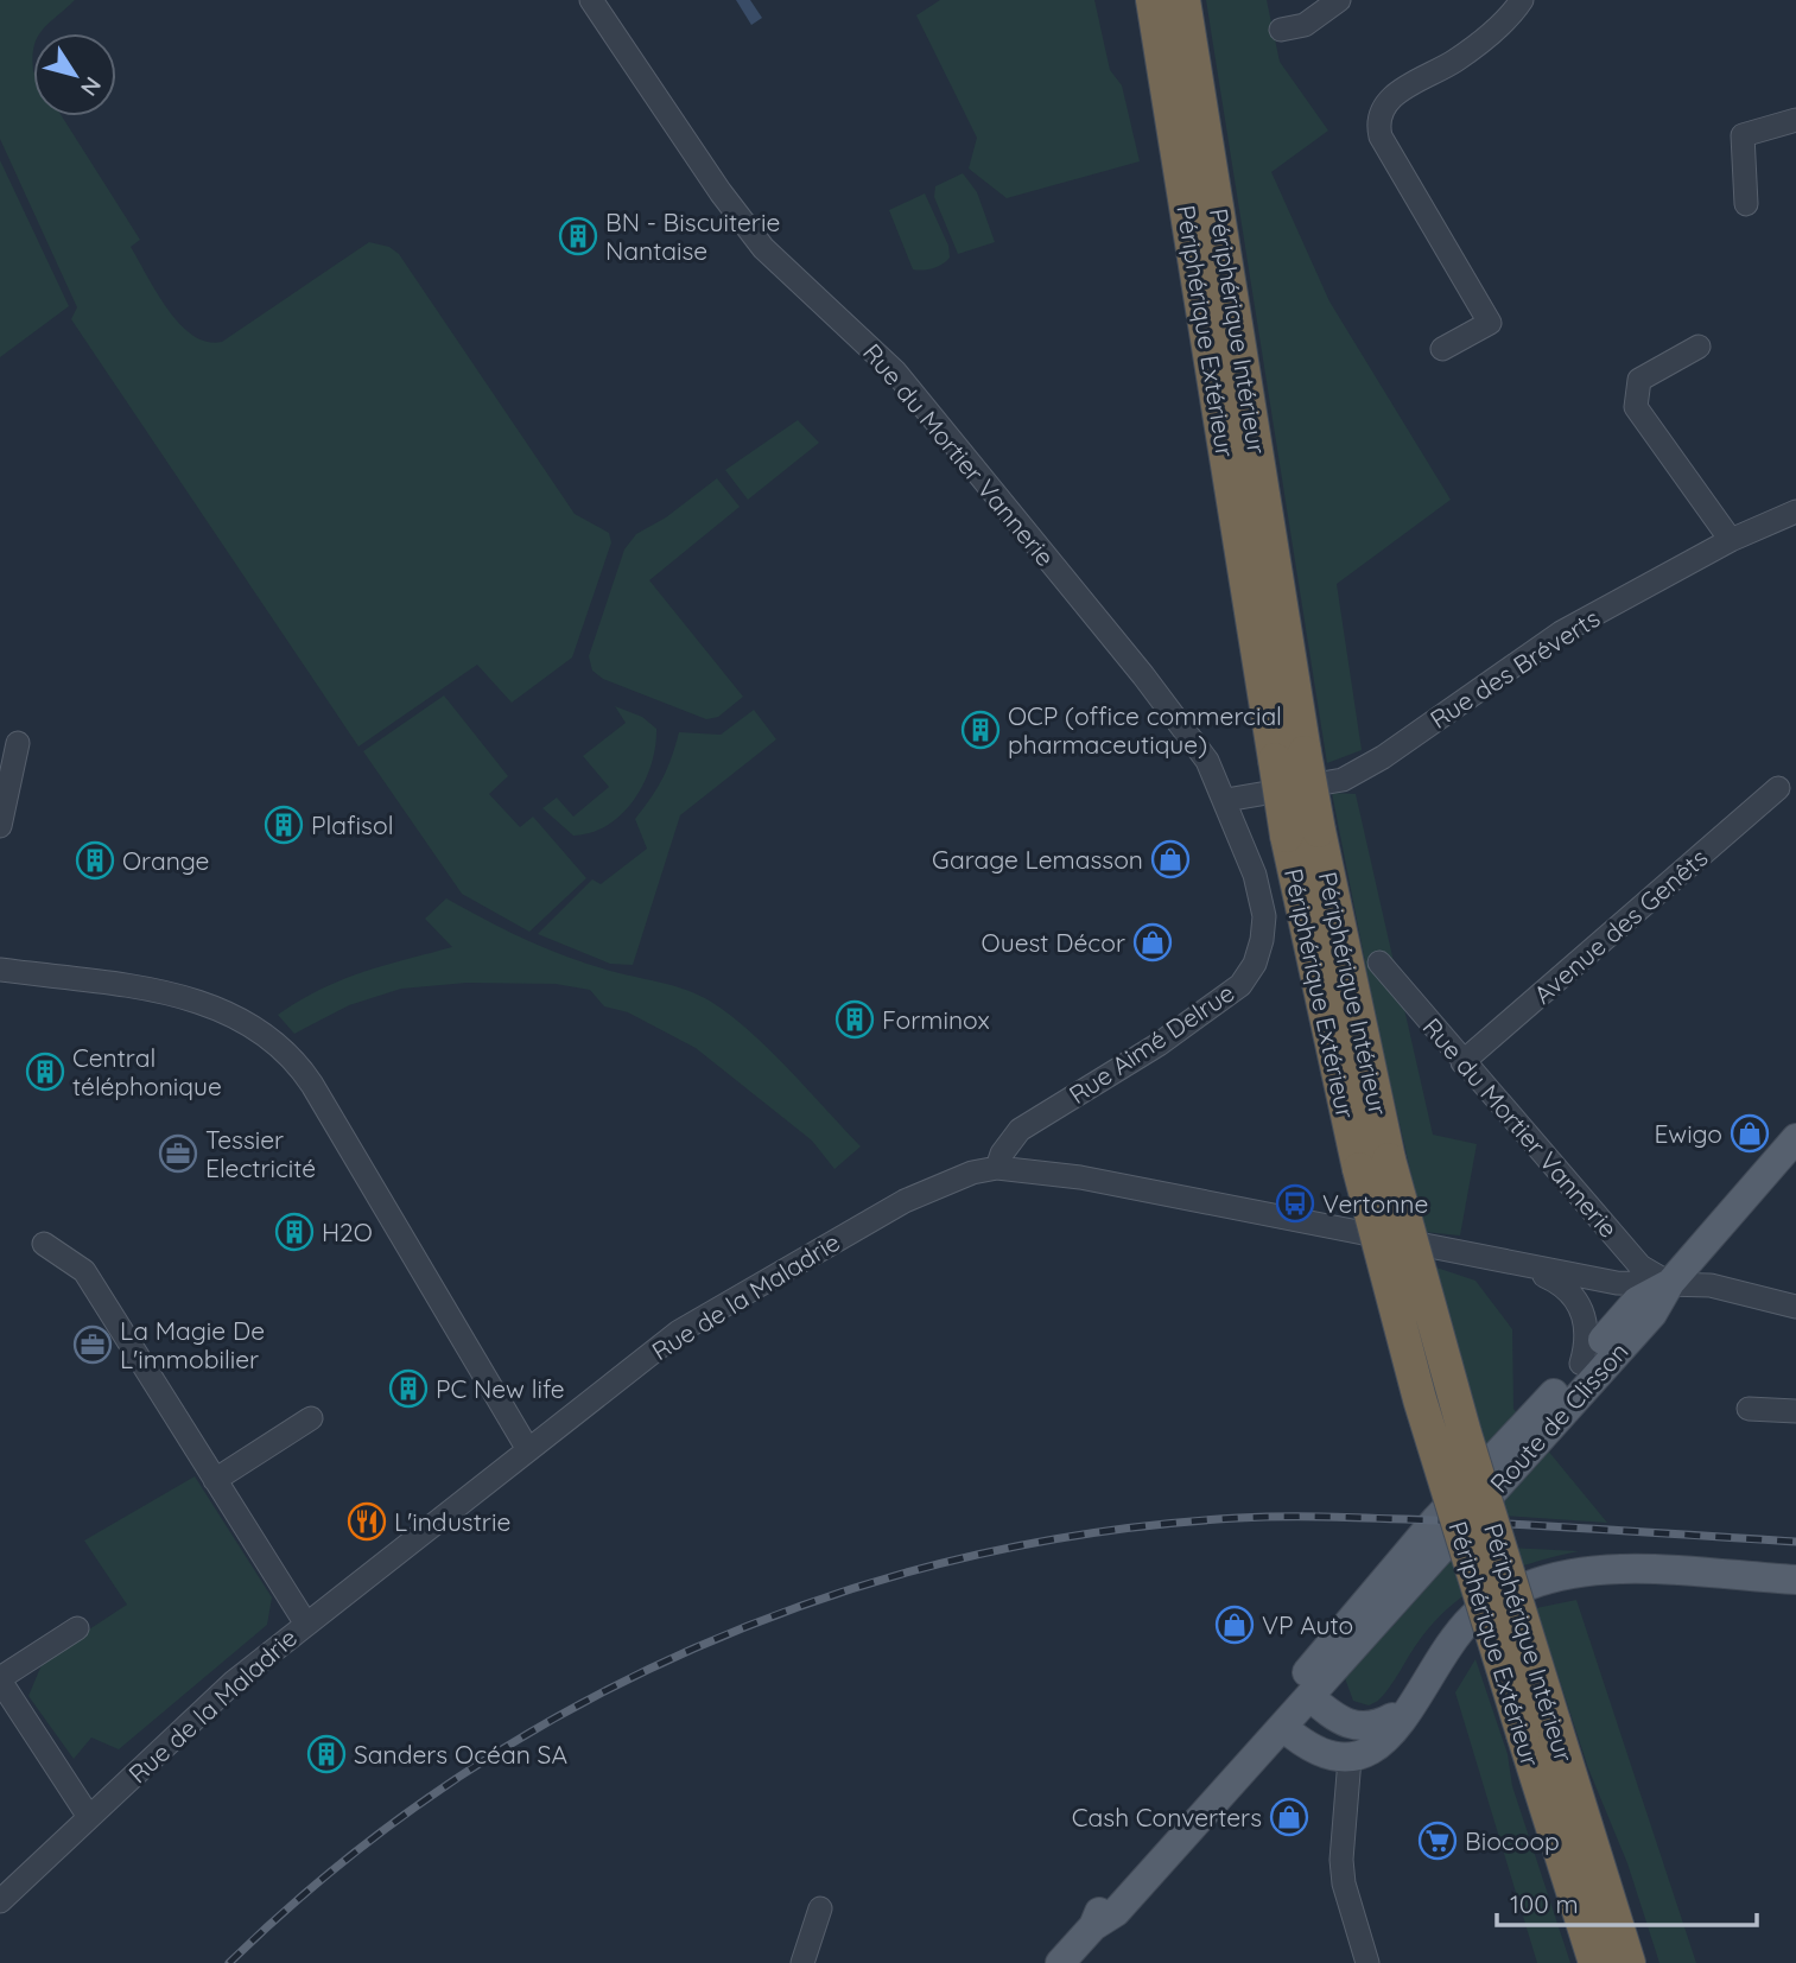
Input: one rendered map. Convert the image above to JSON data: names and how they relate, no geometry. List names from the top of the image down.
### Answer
{
  "streets": {
    "highway": ["Périphérique Extérieur", "Périphérique Intérieur"],
    "main road": ["Route de Clisson"],
    "street": [
      "Rue du Mortier Vannerie",
      "Rue des Bréverts",
      "Avenue des Genêts",
      "Rue Aimé Delrue",
      "Rue de la Maladrie"
    ]
  },
  "crossings": [
    ["Périphérique Extérieur", "Périphérique Intérieur"],
    ["Rue du Mortier Vannerie", "Rue des Bréverts"],
    ["Rue du Mortier Vannerie", "Avenue des Genêts"],
    ["Rue du Mortier Vannerie", "Rue Aimé Delrue"],
    ["Rue du Mortier Vannerie", "Rue de la Maladrie"],
    ["Rue du Mortier Vannerie", "Route de Clisson"],
    ["Rue des Bréverts", "Rue Aimé Delrue"],
    ["Rue Aimé Delrue", "Rue de la Maladrie"],
    ["Rue de la Maladrie", "Route de Clisson"]
  ],
  "places": {
    "building": [
      "BN - Biscuiterie Nantaise",
      "OCP (office commercial pharmaceutique)",
      "Plafisol",
      "Orange",
      "Forminox",
      "Central téléphonique",
      "H2O",
      "PC New life",
      "Sanders Océan SA"
    ],
    "shop": [
      "Garage Lemasson",
      "Ouest Décor",
      "Ewigo",
      "VP Auto",
      "Cash Converters"
    ],
    "office": ["Tessier Electricité", "La Magie De L'immobilier"],
    "bus stop": ["Vertonne"],
    "restaurant": ["L'industrie"],
    "supermarket": ["Biocoop"]
  },
  "scale_bar": "100 m",
  "north": "bottom right"
}
